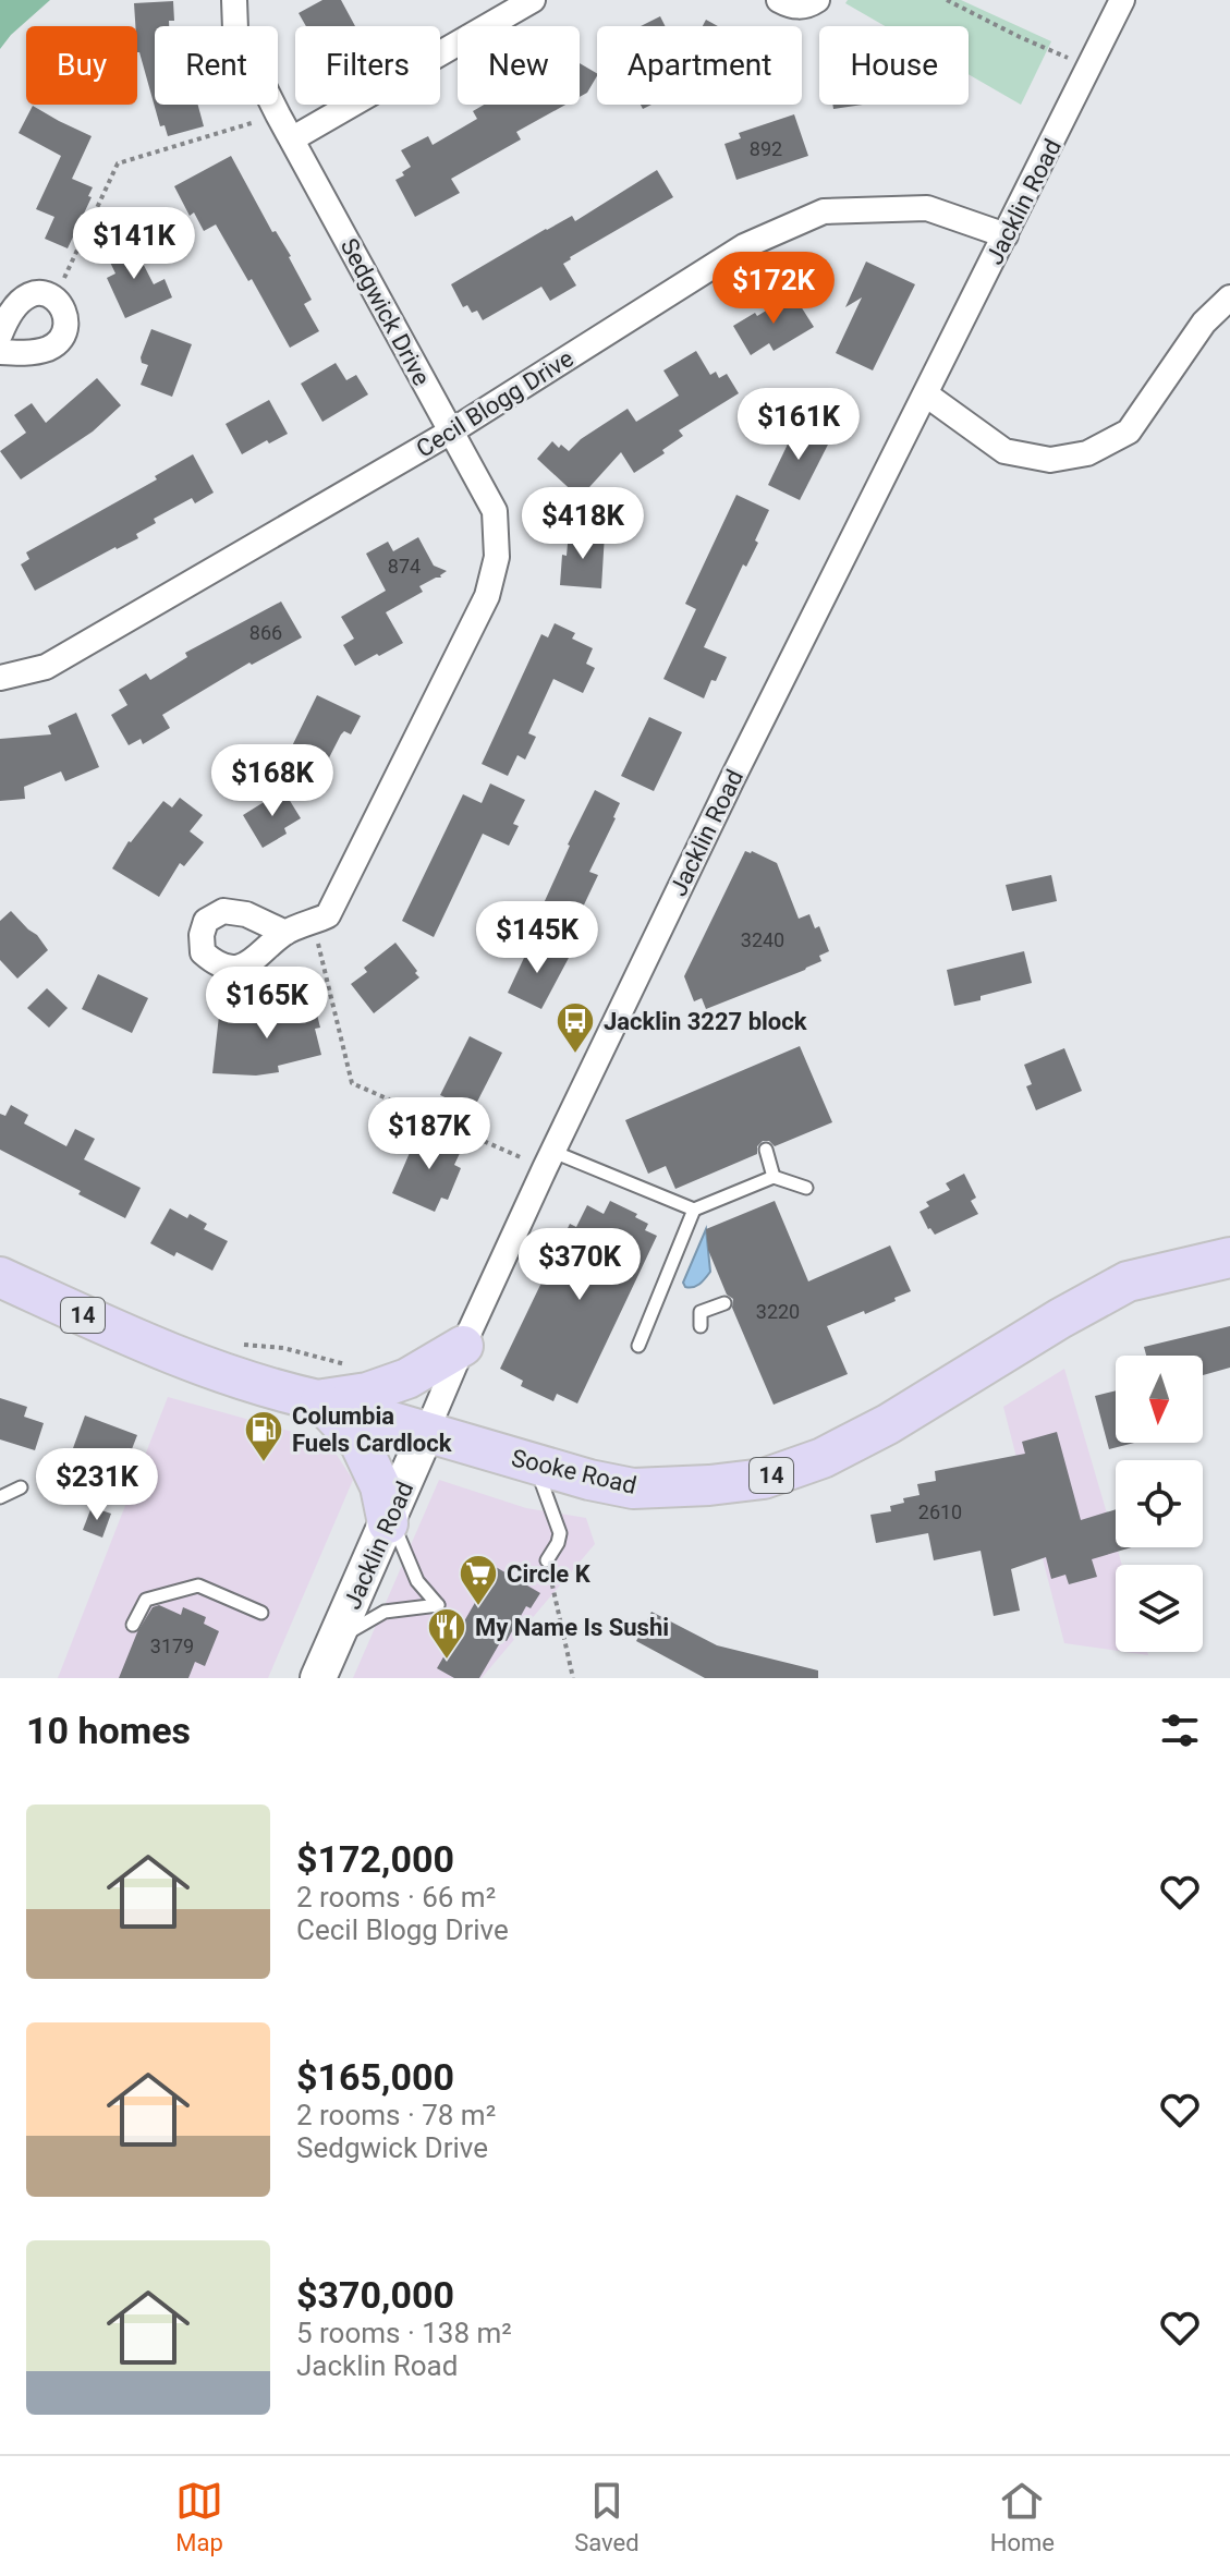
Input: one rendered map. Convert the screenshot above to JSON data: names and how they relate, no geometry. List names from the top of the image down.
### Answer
{
  "streets": {
    "main road": ["Jacklin Road", "14", "Sooke Road"],
    "street": ["Sedgwick Drive", "Cecil Blogg Drive"]
  },
  "crossings": [
    ["Jacklin Road", "Cecil Blogg Drive"],
    ["Jacklin Road", "Sooke Road"],
    ["Sedgwick Drive", "Cecil Blogg Drive"]
  ],
  "places": {
    "bus stop": ["Jacklin 3227 block"],
    "fuel station": ["Columbia Fuels Cardlock"],
    "supermarket": ["Circle K"],
    "restaurant": ["My Name Is Sushi"]
  },
  "house_numbers": [
    "892",
    "874",
    "866",
    "3240",
    "3220",
    "2610",
    "3179"
  ],
  "north": "bottom",
  "page": {
    "chip": [
      "Buy",
      "Rent",
      "Filters",
      "New",
      "Apartment",
      "House"
    ],
    "price": [
      "$141K",
      "$172K",
      "$161K",
      "$418K",
      "$168K",
      "$145K",
      "$165K",
      "$187K",
      "$370K",
      "$231K"
    ],
    "heading": "10 homes",
    "list": [
      {
        "name": "$172,000",
        "note": "2 rooms · 66 m² · Cecil Blogg Drive"
      },
      {
        "name": "$165,000",
        "note": "2 rooms · 78 m² · Sedgwick Drive"
      },
      {
        "name": "$370,000",
        "note": "5 rooms · 138 m² · Jacklin Road"
      }
    ],
    "tabs": ["Map", "Saved", "Home"]
  }
}
